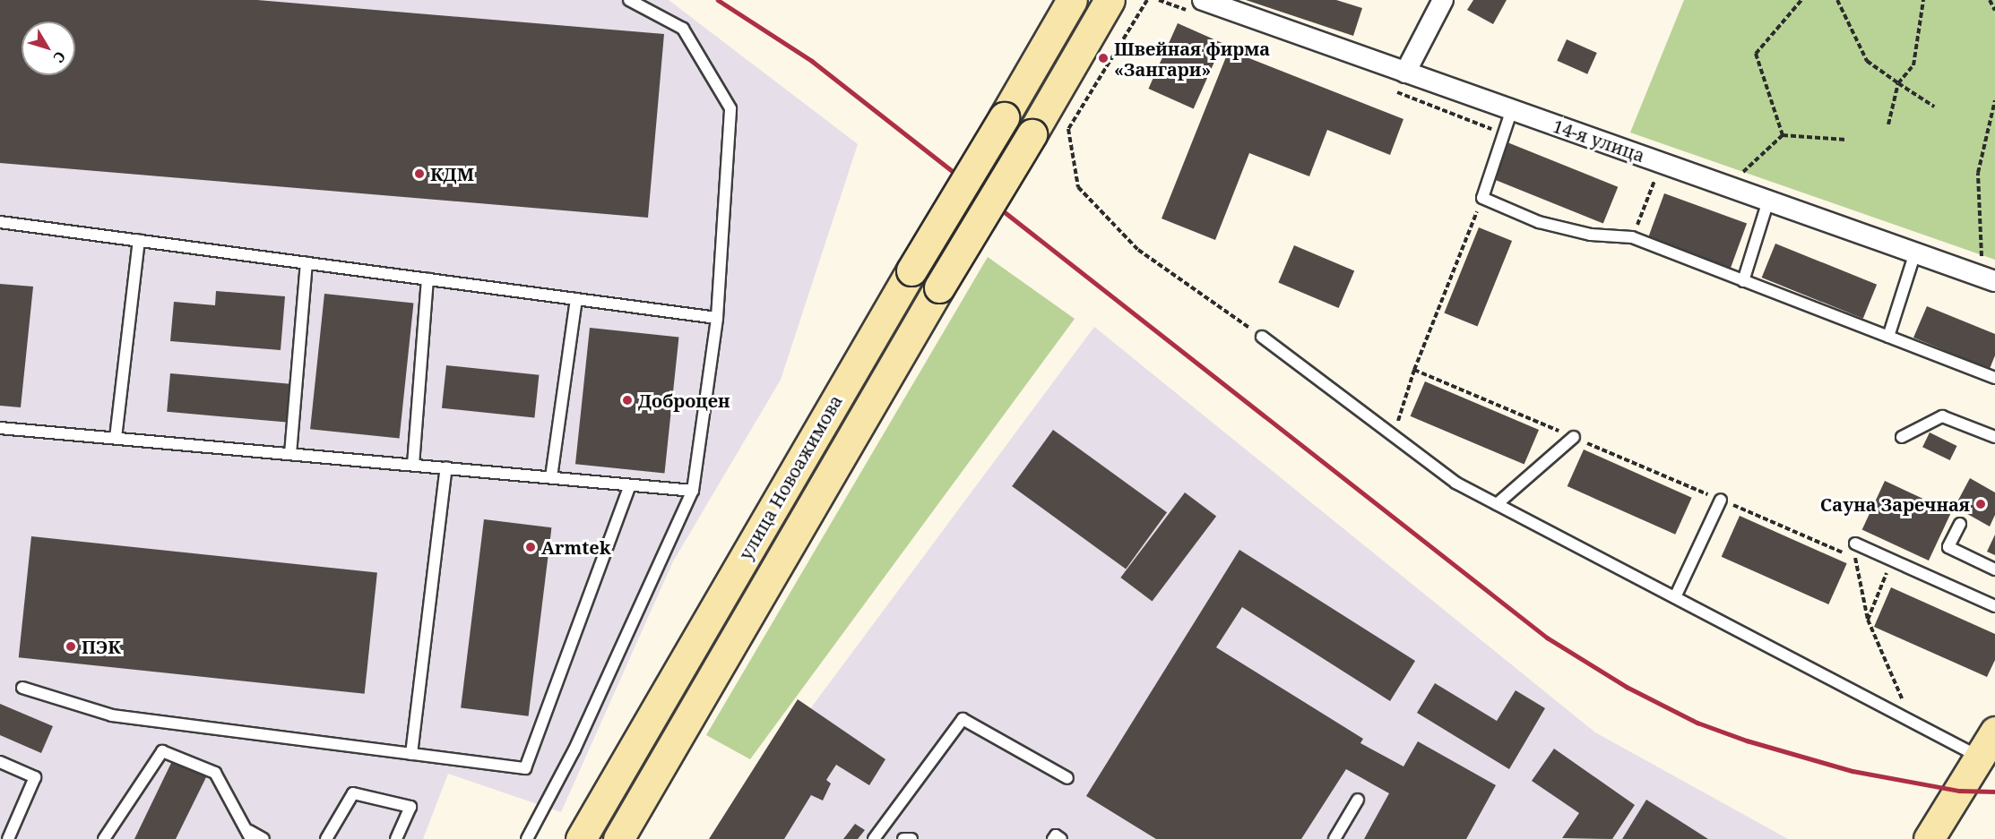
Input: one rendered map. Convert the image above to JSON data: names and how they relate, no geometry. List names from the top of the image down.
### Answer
{
  "streets": {
    "main road": ["улица Новоажимова"],
    "street": ["14-я улица"]
  },
  "places": [
    "Швейная фирма «Зангари»",
    "КДМ",
    "Доброцен",
    "Сауна Заречная",
    "Armtek",
    "ПЭК"
  ],
  "north": "bottom right"
}
